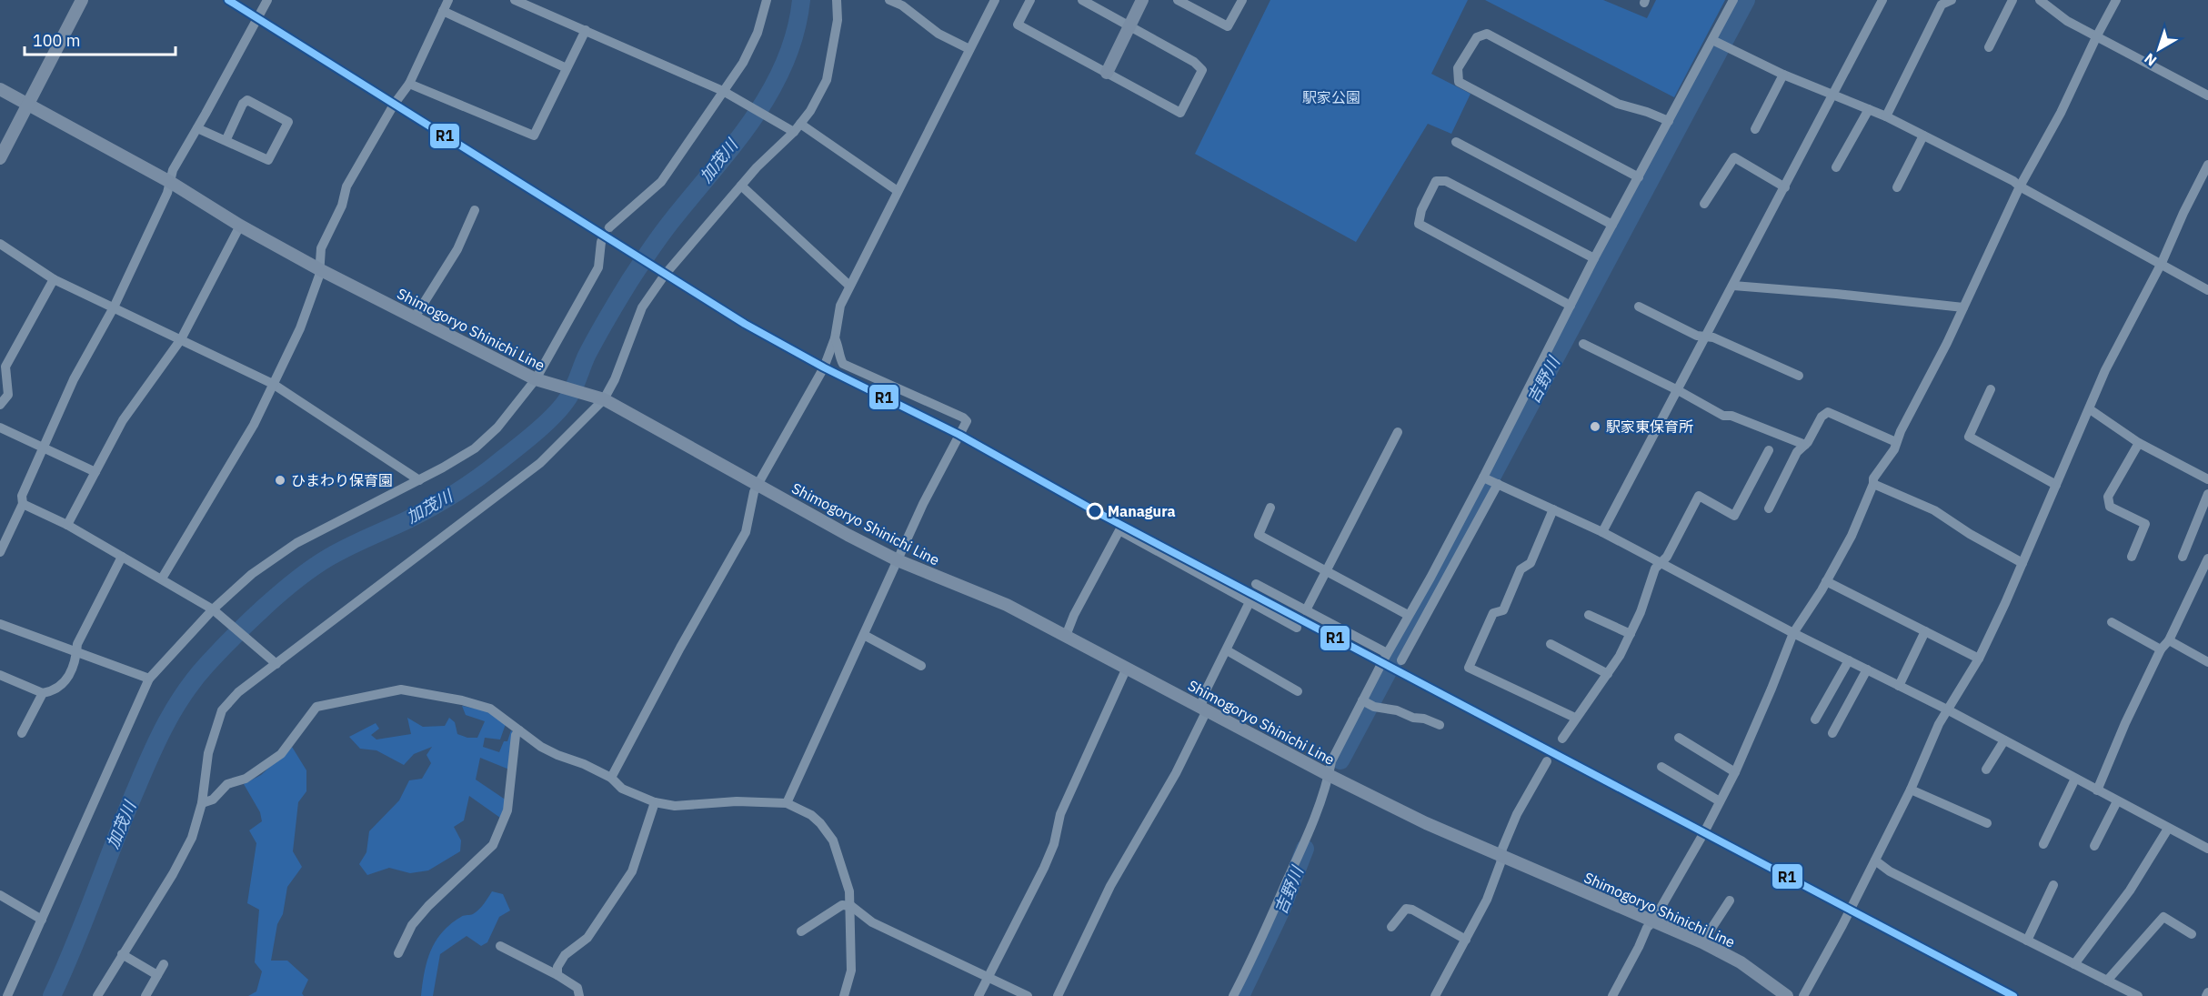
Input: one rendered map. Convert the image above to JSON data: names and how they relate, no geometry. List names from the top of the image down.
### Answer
{
  "streets": {
    "main road": ["Shimogoryo Shinichi Line"]
  },
  "water": ["加茂川", "吉野川"],
  "parks": ["駅家公園"],
  "places": ["駅家東保育所", "ひまわり保育園", "Managura"],
  "lines": ["transit line R1"],
  "scale_bar": "100 m",
  "north": "bottom left"
}
